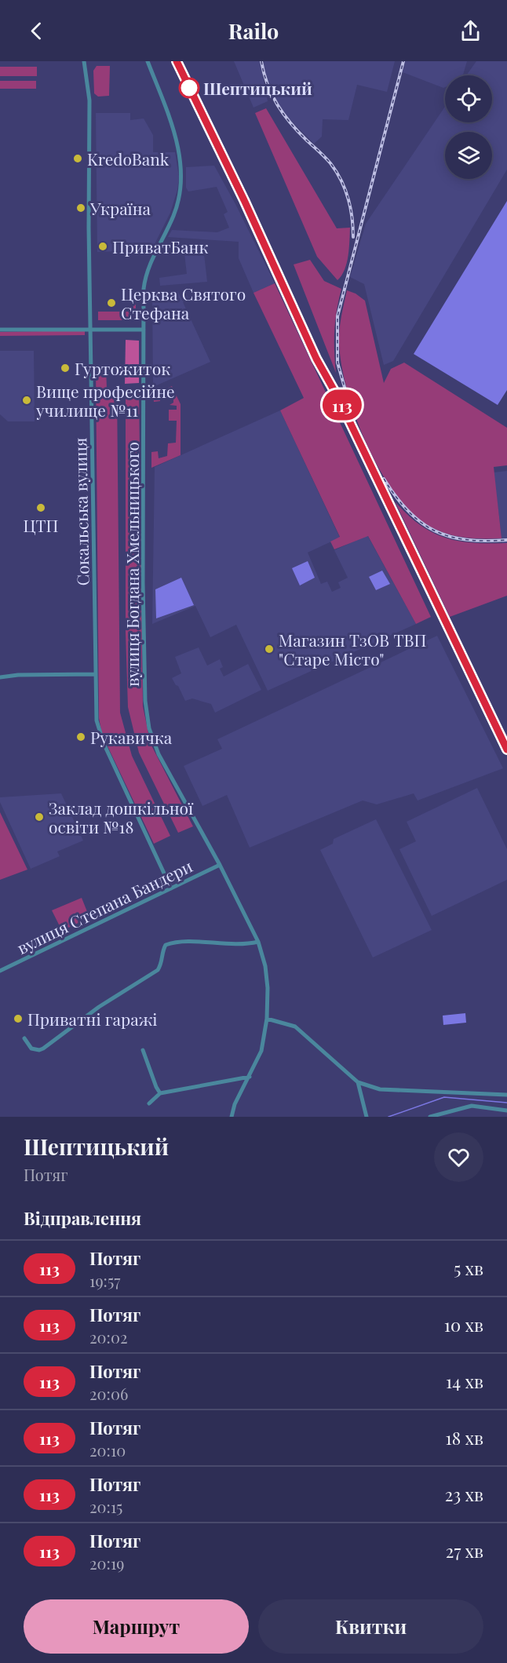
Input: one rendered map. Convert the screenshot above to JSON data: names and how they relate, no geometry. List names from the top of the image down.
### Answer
{
  "streets": {
    "street": ["Сокальська вулиця", "вулиця Богдана Хмельницького", "вулиця Степана Бандери"]
  },
  "crossings": [
    ["Сокальська вулиця", "вулиця Степана Бандери"],
    ["вулиця Богдана Хмельницького", "вулиця Степана Бандери"]
  ],
  "places": [
    "Шептицький",
    "KredoBank",
    "Україна",
    "ПриватБанк",
    "Церква Святого Стефана",
    "Гуртожиток",
    "Вище професійне училище №11",
    "ЦТП",
    "Магазин ТзОВ ТВП \"Старе Місто\"",
    "Рукавичка",
    "Заклад дошкільної освіти №18",
    "Приватні гаражі"
  ],
  "page": {
    "header": "Railo",
    "on_map": "113",
    "heading": [
      ["Шептицький", "Потяг"],
      "Відправлення"
    ],
    "list": [
      {
        "mark": "113",
        "name": "Потяг",
        "note": "19:57",
        "value": "5 хв"
      },
      {
        "mark": "113",
        "name": "Потяг",
        "note": "20:02",
        "value": "10 хв"
      },
      {
        "mark": "113",
        "name": "Потяг",
        "note": "20:06",
        "value": "14 хв"
      },
      {
        "mark": "113",
        "name": "Потяг",
        "note": "20:10",
        "value": "18 хв"
      },
      {
        "mark": "113",
        "name": "Потяг",
        "note": "20:15",
        "value": "23 хв"
      },
      {
        "mark": "113",
        "name": "Потяг",
        "note": "20:19",
        "value": "27 хв"
      }
    ],
    "buttons": ["Маршрут", "Квитки"]
  }
}
